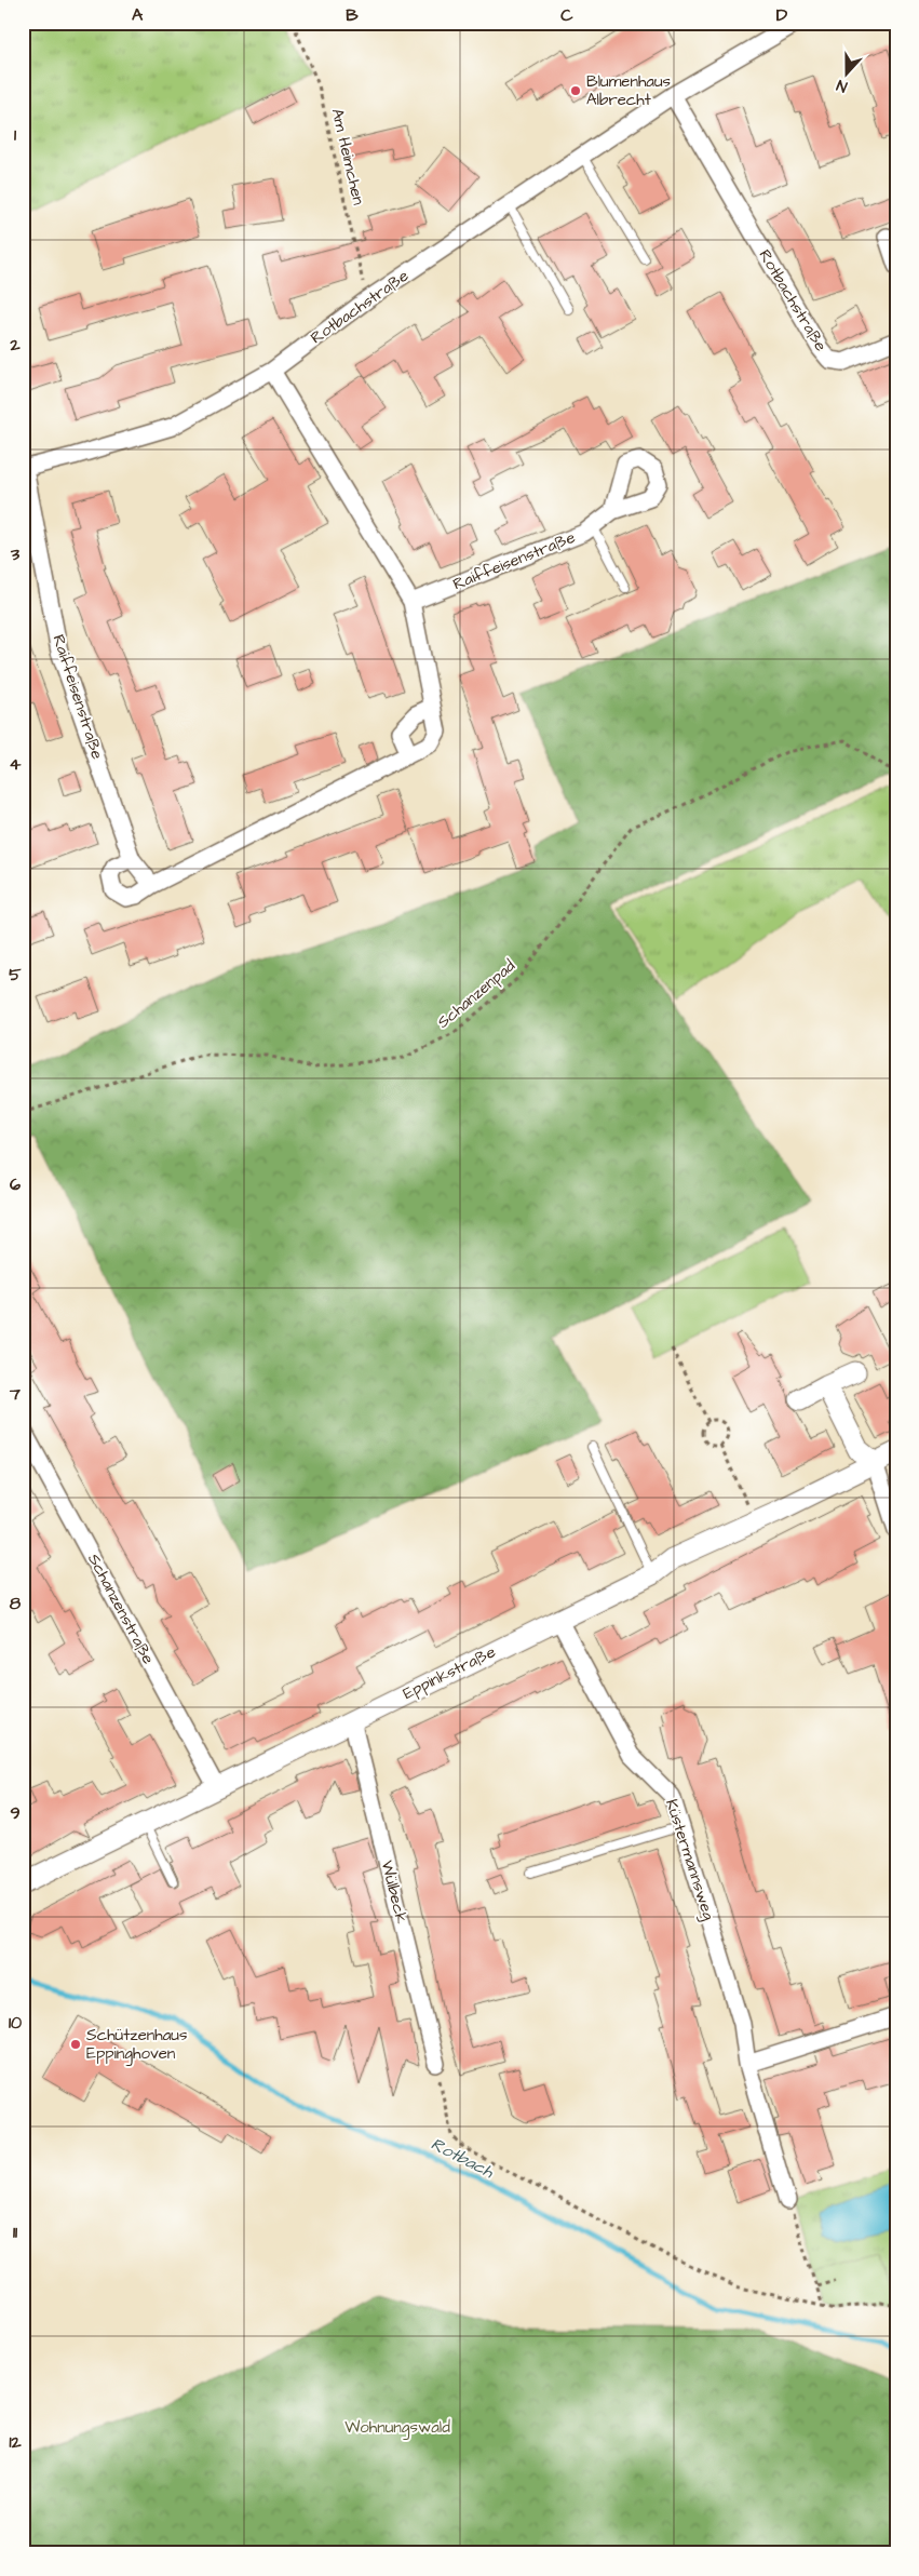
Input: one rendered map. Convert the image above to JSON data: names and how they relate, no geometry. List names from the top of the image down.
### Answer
{
  "streets": {
    "street": [
      "Rotbachstraße",
      "Raiffeisenstraße",
      "Schanzenstraße",
      "Eppinkstraße",
      "Küstermannsweg",
      "Wülbeck"
    ],
    "path": ["Am Heimchen", "Schanzenpad"]
  },
  "crossings": [
    ["Am Heimchen", "Rotbachstraße"],
    ["Rotbachstraße", "Raiffeisenstraße"],
    ["Schanzenstraße", "Eppinkstraße"],
    ["Eppinkstraße", "Küstermannsweg"],
    ["Eppinkstraße", "Wülbeck"]
  ],
  "water": ["Rotbach"],
  "parks": ["Wohnungswald"],
  "places": ["Blumenhaus Albrecht", "Schützenhaus Eppinghoven"],
  "north": "bottom",
  "grid": {
    "columns": [
      "A",
      "B",
      "C",
      "D"
    ],
    "rows": [
      "1",
      "2",
      "3",
      "4",
      "5",
      "6",
      "7",
      "8",
      "9",
      "10",
      "11",
      "12"
    ]
  }
}
